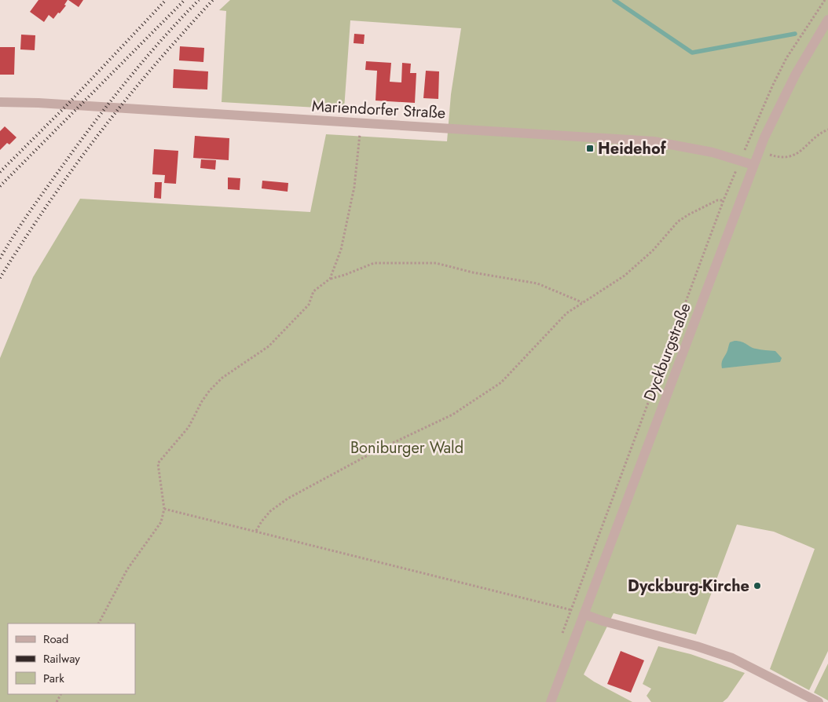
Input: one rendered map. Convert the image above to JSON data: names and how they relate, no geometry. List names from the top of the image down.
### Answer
{
  "streets": {
    "street": ["Mariendorfer Straße", "Dyckburgstraße"]
  },
  "crossings": [
    ["Mariendorfer Straße", "Dyckburgstraße"]
  ],
  "parks": ["Boniburger Wald"],
  "places": {
    "transit": ["Heidehof"],
    "other": ["Dyckburg-Kirche"]
  },
  "legend": ["Road", "Railway", "Park"]
}
